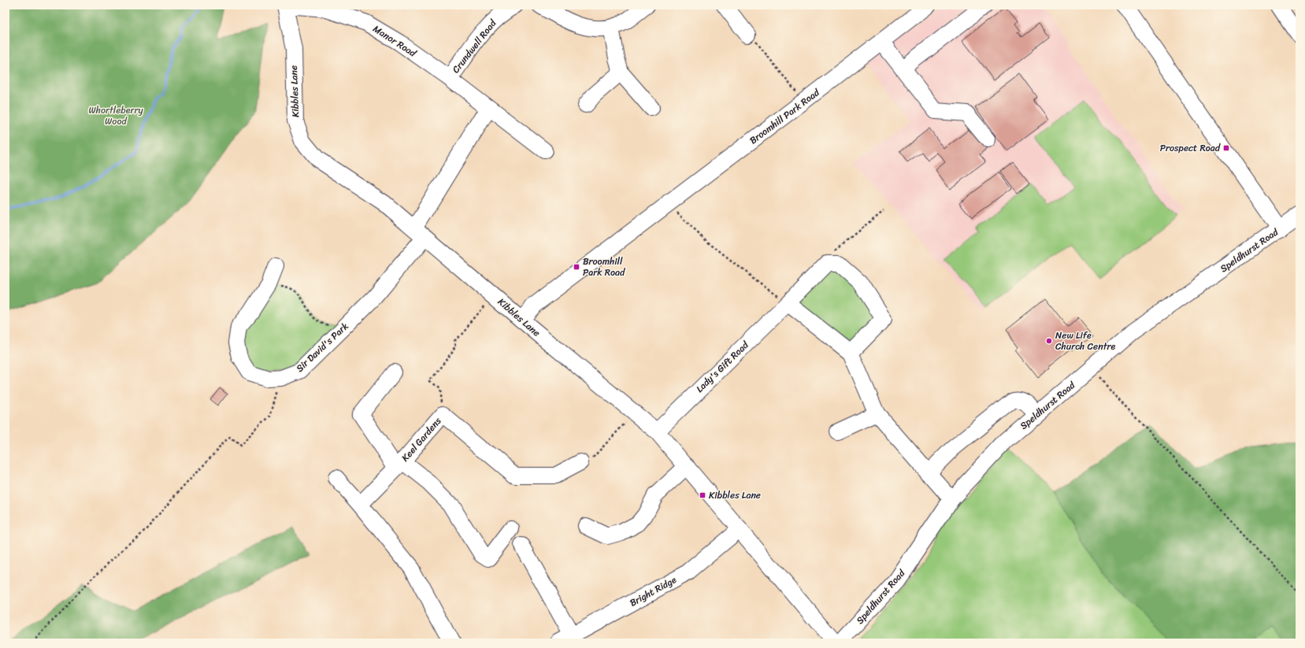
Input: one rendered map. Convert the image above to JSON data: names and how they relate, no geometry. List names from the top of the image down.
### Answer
{
  "streets": {
    "street": [
      "Manor Road",
      "Crundwell Road",
      "Kibbles Lane",
      "Broomhill Park Road",
      "Speldhurst Road",
      "Sir David's Park",
      "Lady's Gift Road",
      "Keel Gardens",
      "Bright Ridge"
    ]
  },
  "crossings": [
    ["Manor Road", "Crundwell Road"],
    ["Kibbles Lane", "Broomhill Park Road"],
    ["Kibbles Lane", "Sir David's Park"],
    ["Kibbles Lane", "Lady's Gift Road"],
    ["Kibbles Lane", "Bright Ridge"]
  ],
  "parks": ["Whortleberry Wood"],
  "places": {
    "transit": ["Prospect Road", "Broomhill Park Road", "Kibbles Lane"],
    "other": ["New Life Church Centre"]
  }
}
